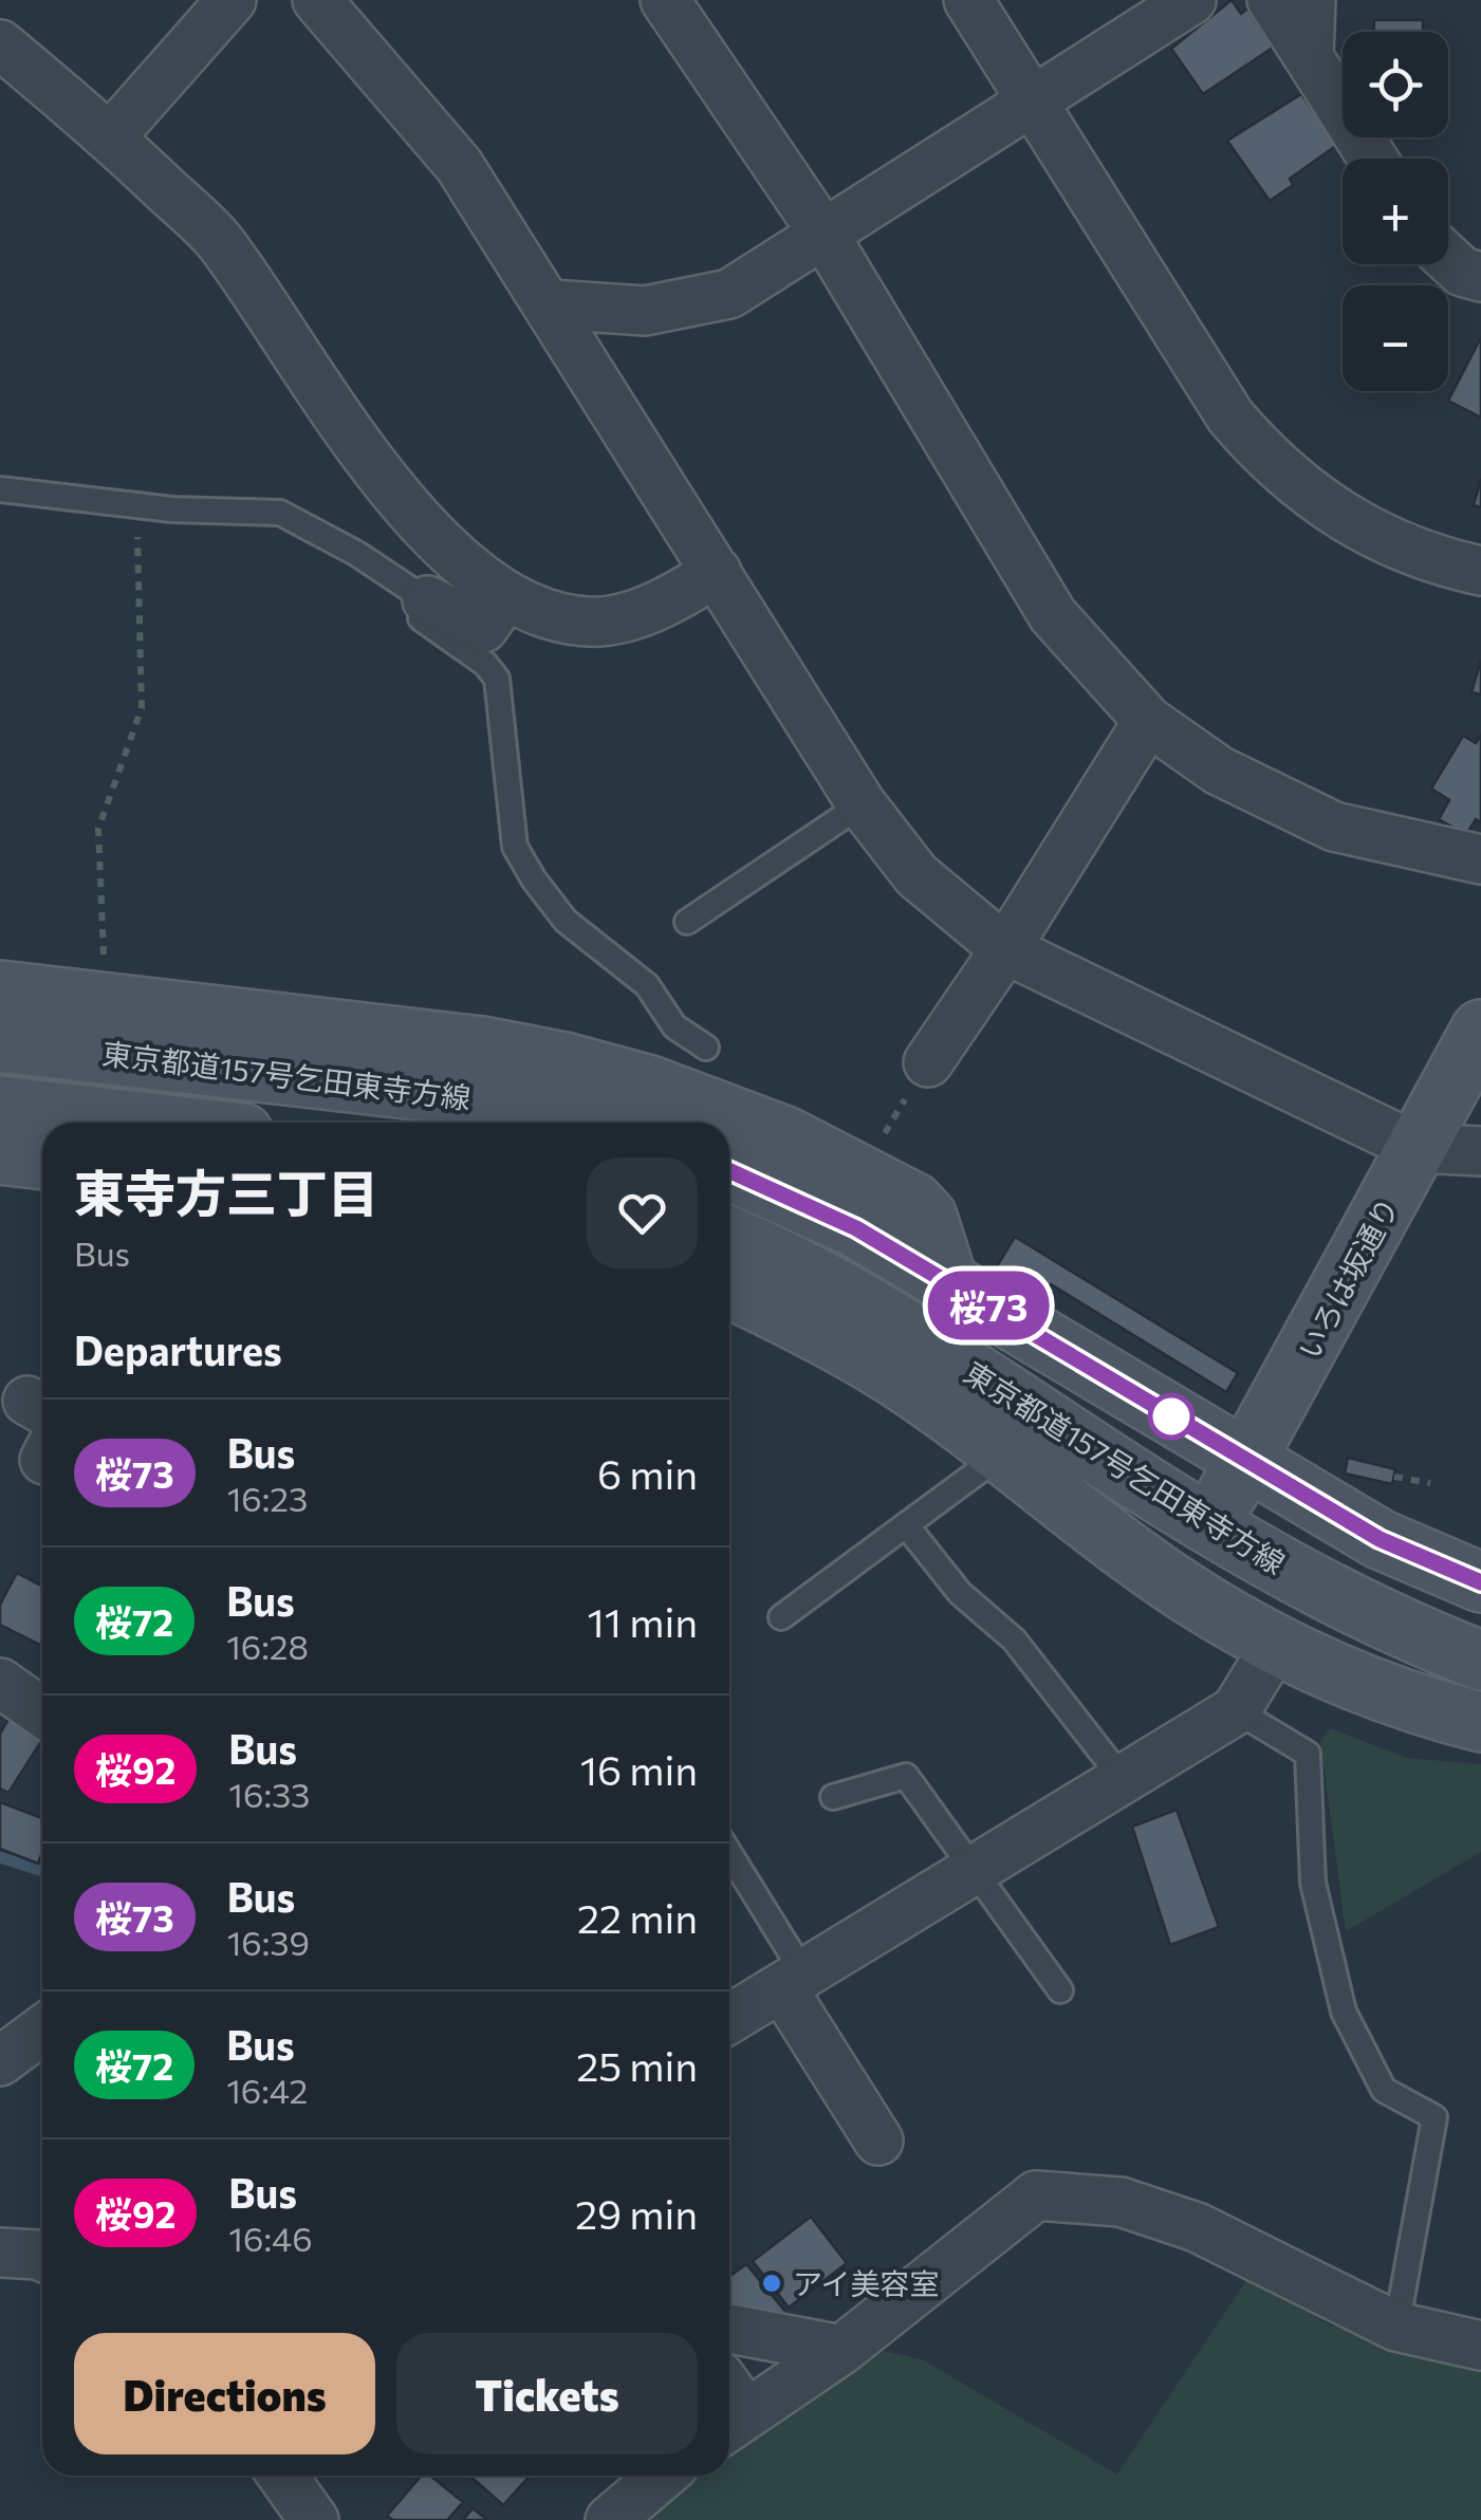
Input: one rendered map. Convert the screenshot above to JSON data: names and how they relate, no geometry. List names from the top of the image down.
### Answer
{
  "streets": {
    "main road": ["東京都道157号乞田東寺方線", "いろは坂通り"]
  },
  "crossings": [
    ["東京都道157号乞田東寺方線", "いろは坂通り"]
  ],
  "places": ["アイ美容室"],
  "lines": ["bus line 桜73"],
  "page": {
    "on_map": "桜73",
    "map_buttons": ["+", "−"],
    "heading": [
      ["東寺方三丁目", "Bus"],
      "Departures"
    ],
    "list": [
      {
        "mark": "桜73",
        "name": "Bus",
        "note": "16:23",
        "value": "6 min"
      },
      {
        "mark": "桜72",
        "name": "Bus",
        "note": "16:28",
        "value": "11 min"
      },
      {
        "mark": "桜92",
        "name": "Bus",
        "note": "16:33",
        "value": "16 min"
      },
      {
        "mark": "桜73",
        "name": "Bus",
        "note": "16:39",
        "value": "22 min"
      },
      {
        "mark": "桜72",
        "name": "Bus",
        "note": "16:42",
        "value": "25 min"
      },
      {
        "mark": "桜92",
        "name": "Bus",
        "note": "16:46",
        "value": "29 min"
      }
    ],
    "buttons": ["Directions", "Tickets"]
  }
}
